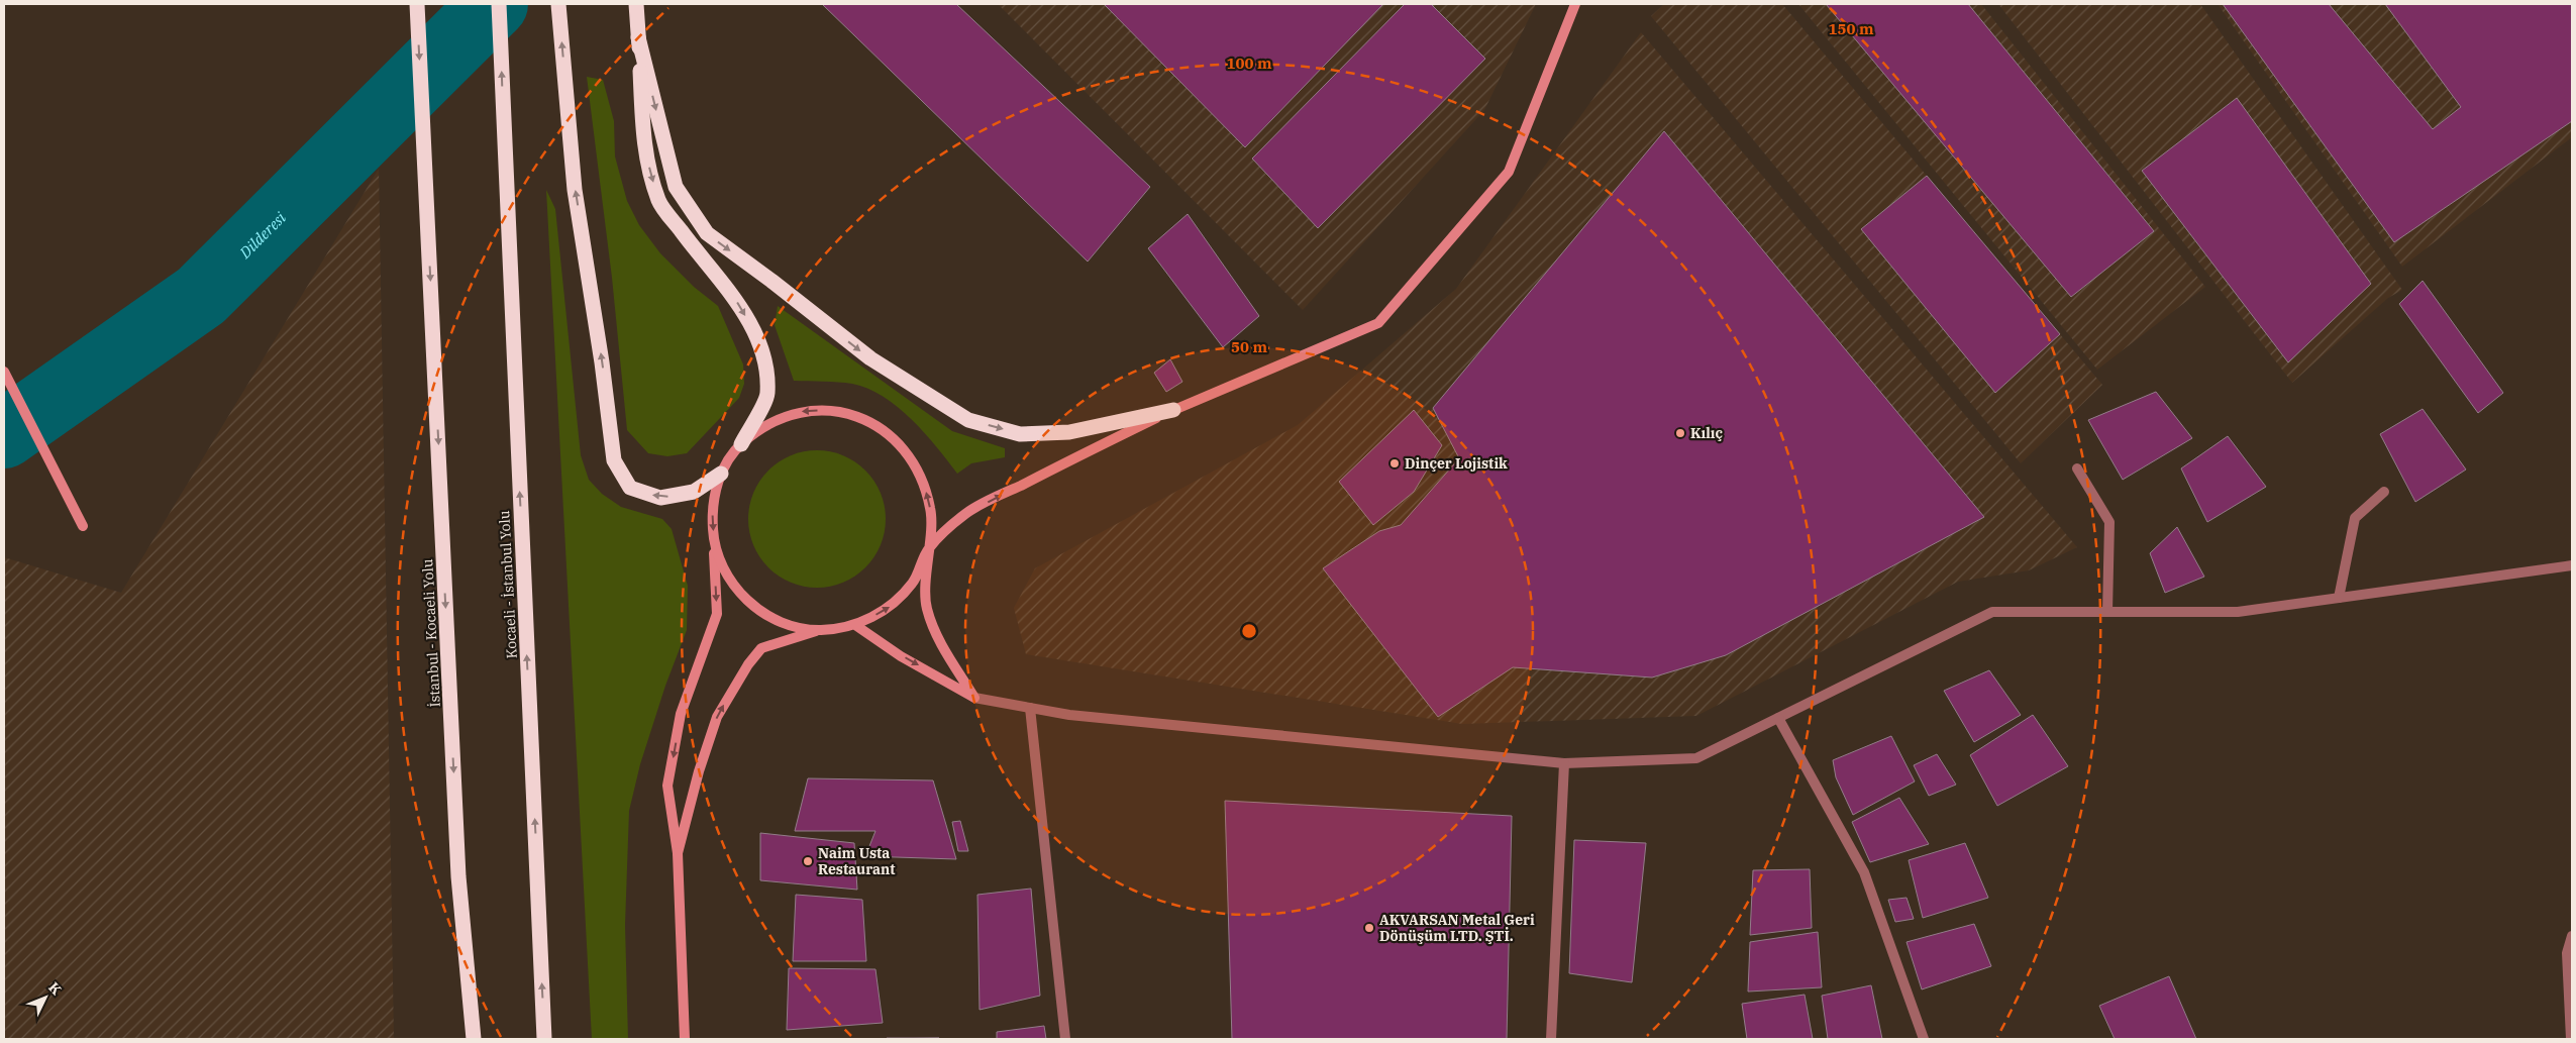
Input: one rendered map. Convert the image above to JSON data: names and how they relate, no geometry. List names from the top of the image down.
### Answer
{
  "streets": {
    "highway": ["Kocaeli - İstanbul Yolu", "İstanbul - Kocaeli Yolu"]
  },
  "one_way": ["Kocaeli - İstanbul Yolu", "İstanbul - Kocaeli Yolu"],
  "water": ["Dilderesi"],
  "places": [
    "Kılıç",
    "Dinçer Lojistik",
    "Naim Usta Restaurant",
    "AKVARSAN Metal Geri Dönüşüm LTD. ŞTİ."
  ],
  "north": "top right",
  "rings": ["150 m", "100 m", "50 m"]
}
